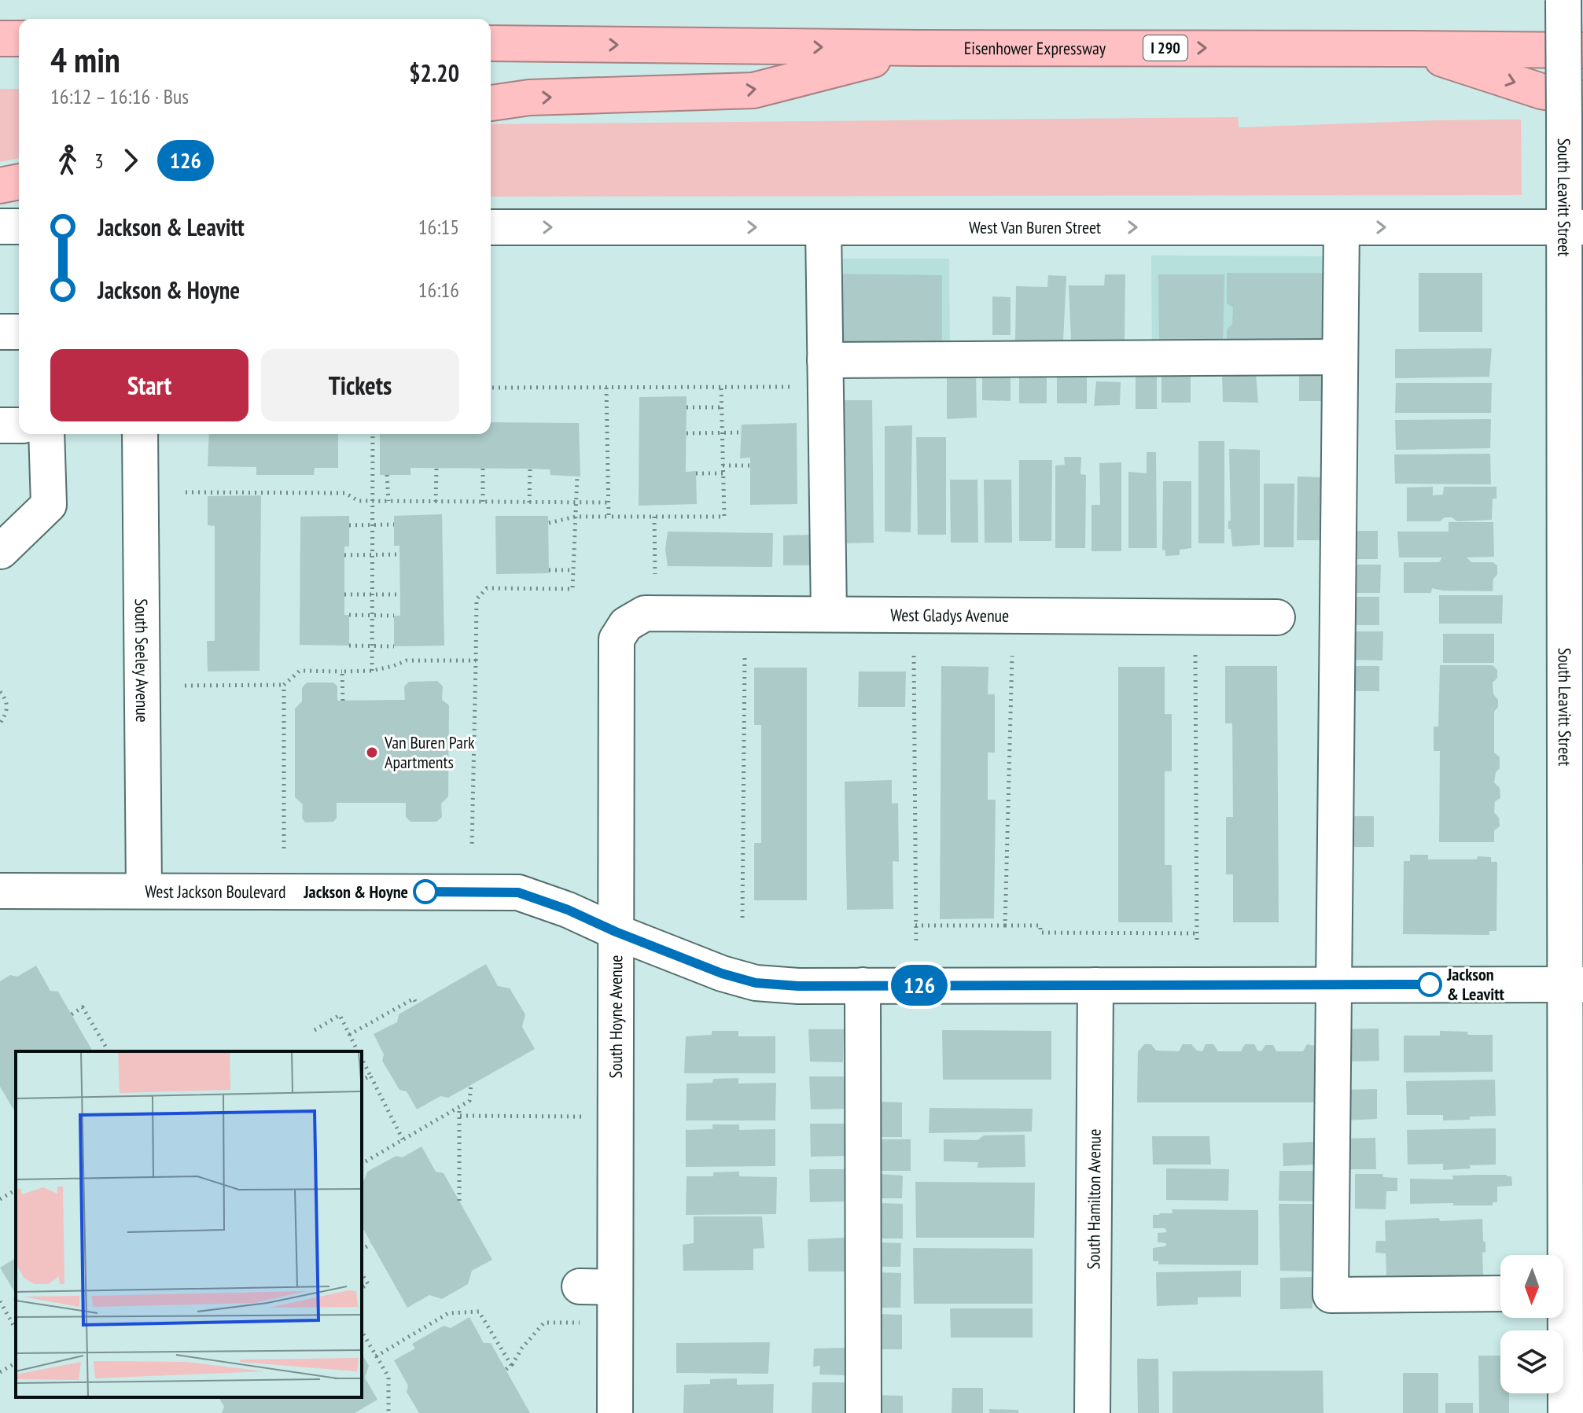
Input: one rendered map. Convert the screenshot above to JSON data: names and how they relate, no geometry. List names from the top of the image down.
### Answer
{
  "streets": {
    "highway": ["Eisenhower Expressway", "I 290"],
    "street": [
      "South Leavitt Street",
      "West Van Buren Street",
      "West Gladys Avenue",
      "South Seeley Avenue",
      "West Jackson Boulevard",
      "South Hoyne Avenue",
      "South Hamilton Avenue"
    ]
  },
  "crossings": [
    ["South Leavitt Street", "West Van Buren Street"],
    ["South Leavitt Street", "West Jackson Boulevard"],
    ["West Gladys Avenue", "South Hoyne Avenue"],
    ["South Seeley Avenue", "West Jackson Boulevard"],
    ["West Jackson Boulevard", "South Hoyne Avenue"],
    ["West Jackson Boulevard", "South Hamilton Avenue"]
  ],
  "places": ["Van Buren Park Apartments", "Jackson & Hoyne", "Jackson & Leavitt"],
  "lines": ["bus line 126"],
  "north": "bottom",
  "page": {
    "on_map": "126",
    "heading": ["4 min", "16:12 – 16:16 · Bus", "$2.20"],
    "legs": ["3", "126"],
    "list": [
      {
        "name": "Jackson & Leavitt",
        "value": "16:15"
      },
      {
        "name": "Jackson & Hoyne",
        "value": "16:16"
      }
    ],
    "buttons": ["Start", "Tickets"]
  }
}
